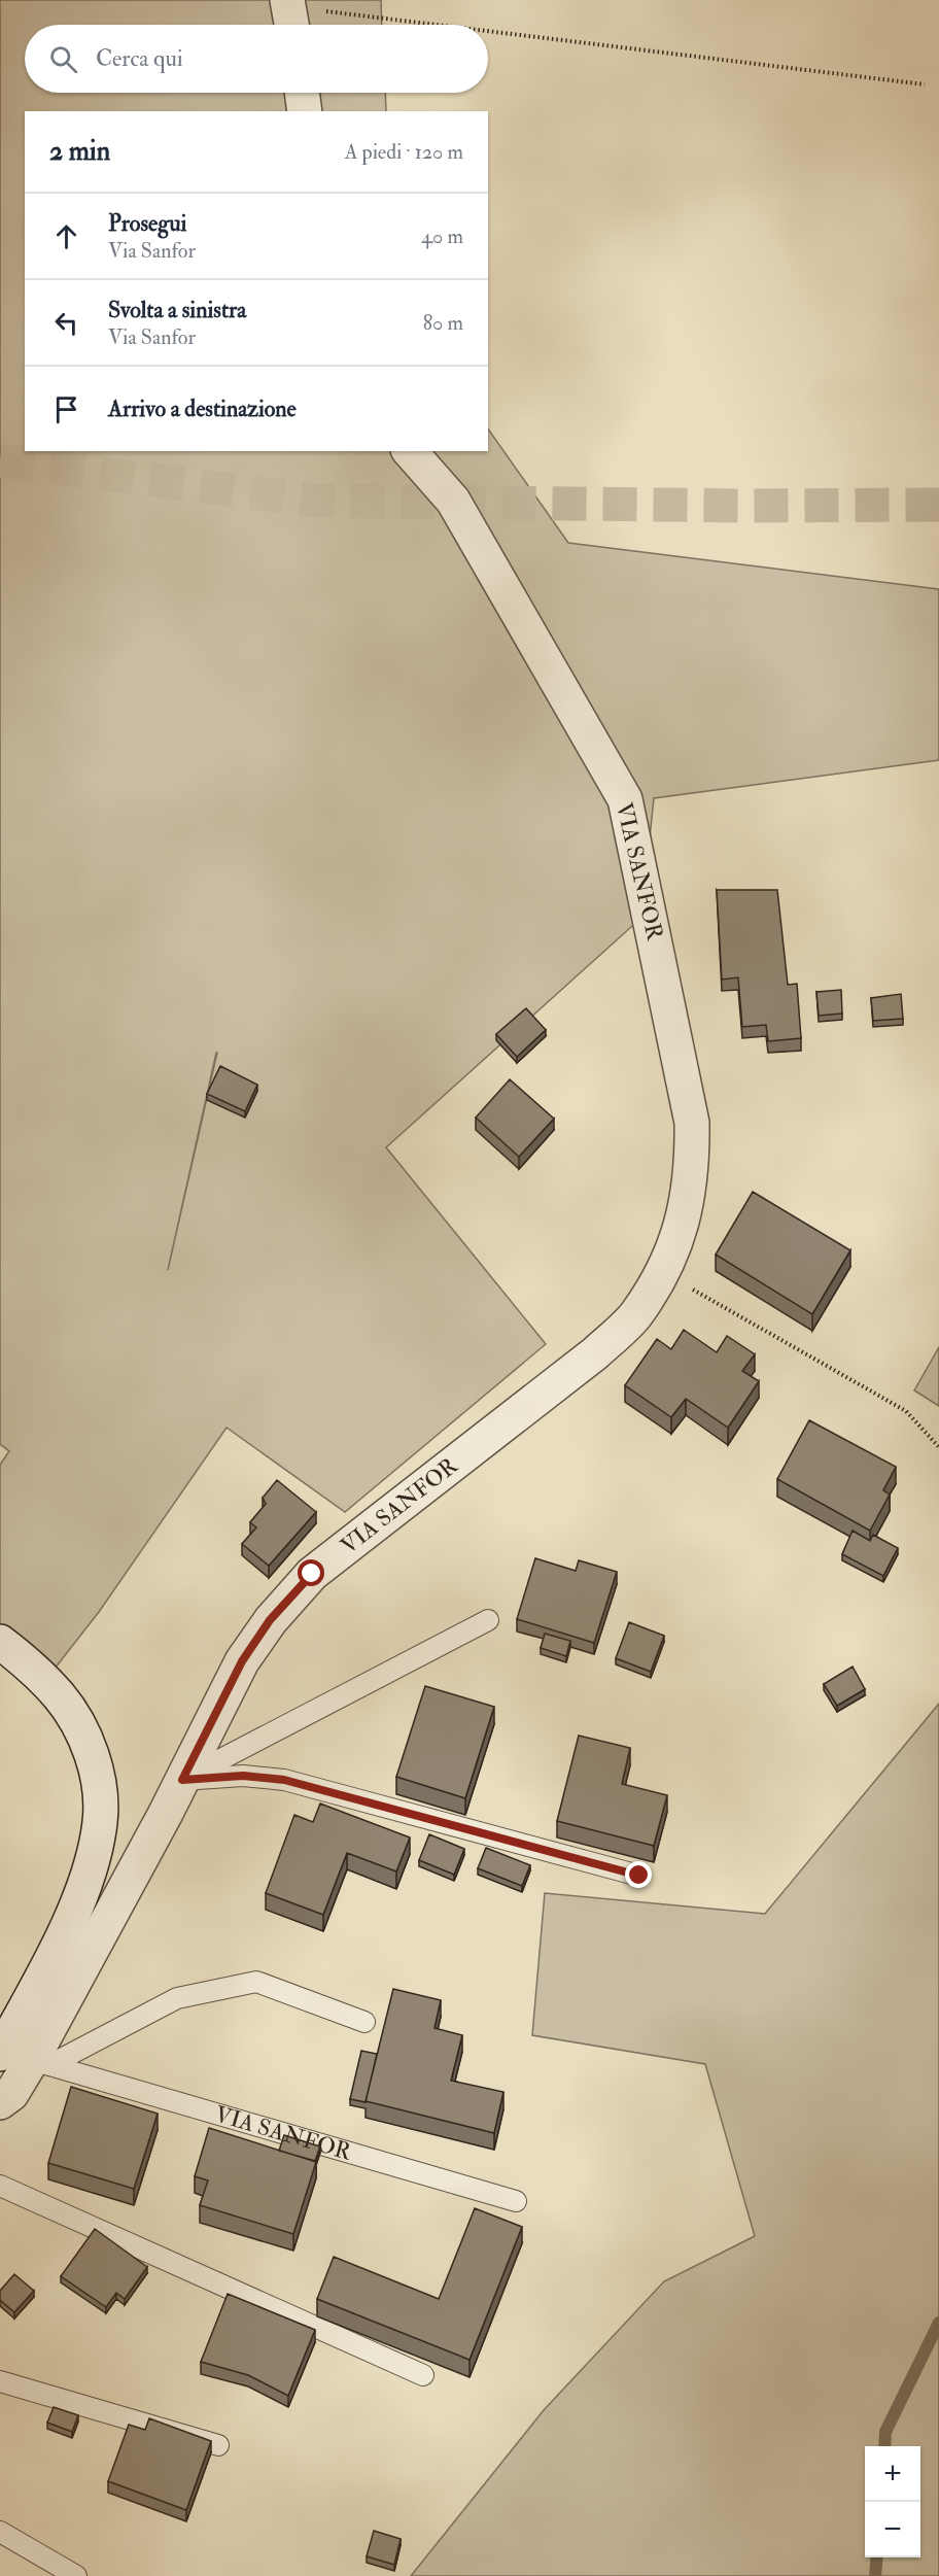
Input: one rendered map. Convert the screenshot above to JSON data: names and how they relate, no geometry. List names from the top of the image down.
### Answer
{
  "streets": {
    "street": ["VIA SANFOR"]
  },
  "page": {
    "search": "Cerca qui",
    "heading": ["2 min", "A piedi · 120 m"],
    "list": [
      ["Prosegui", "Via Sanfor", "40 m"],
      ["Svolta a sinistra", "Via Sanfor", "80 m"],
      "Arrivo a destinazione"
    ],
    "map_buttons": ["+", "−"]
  }
}
